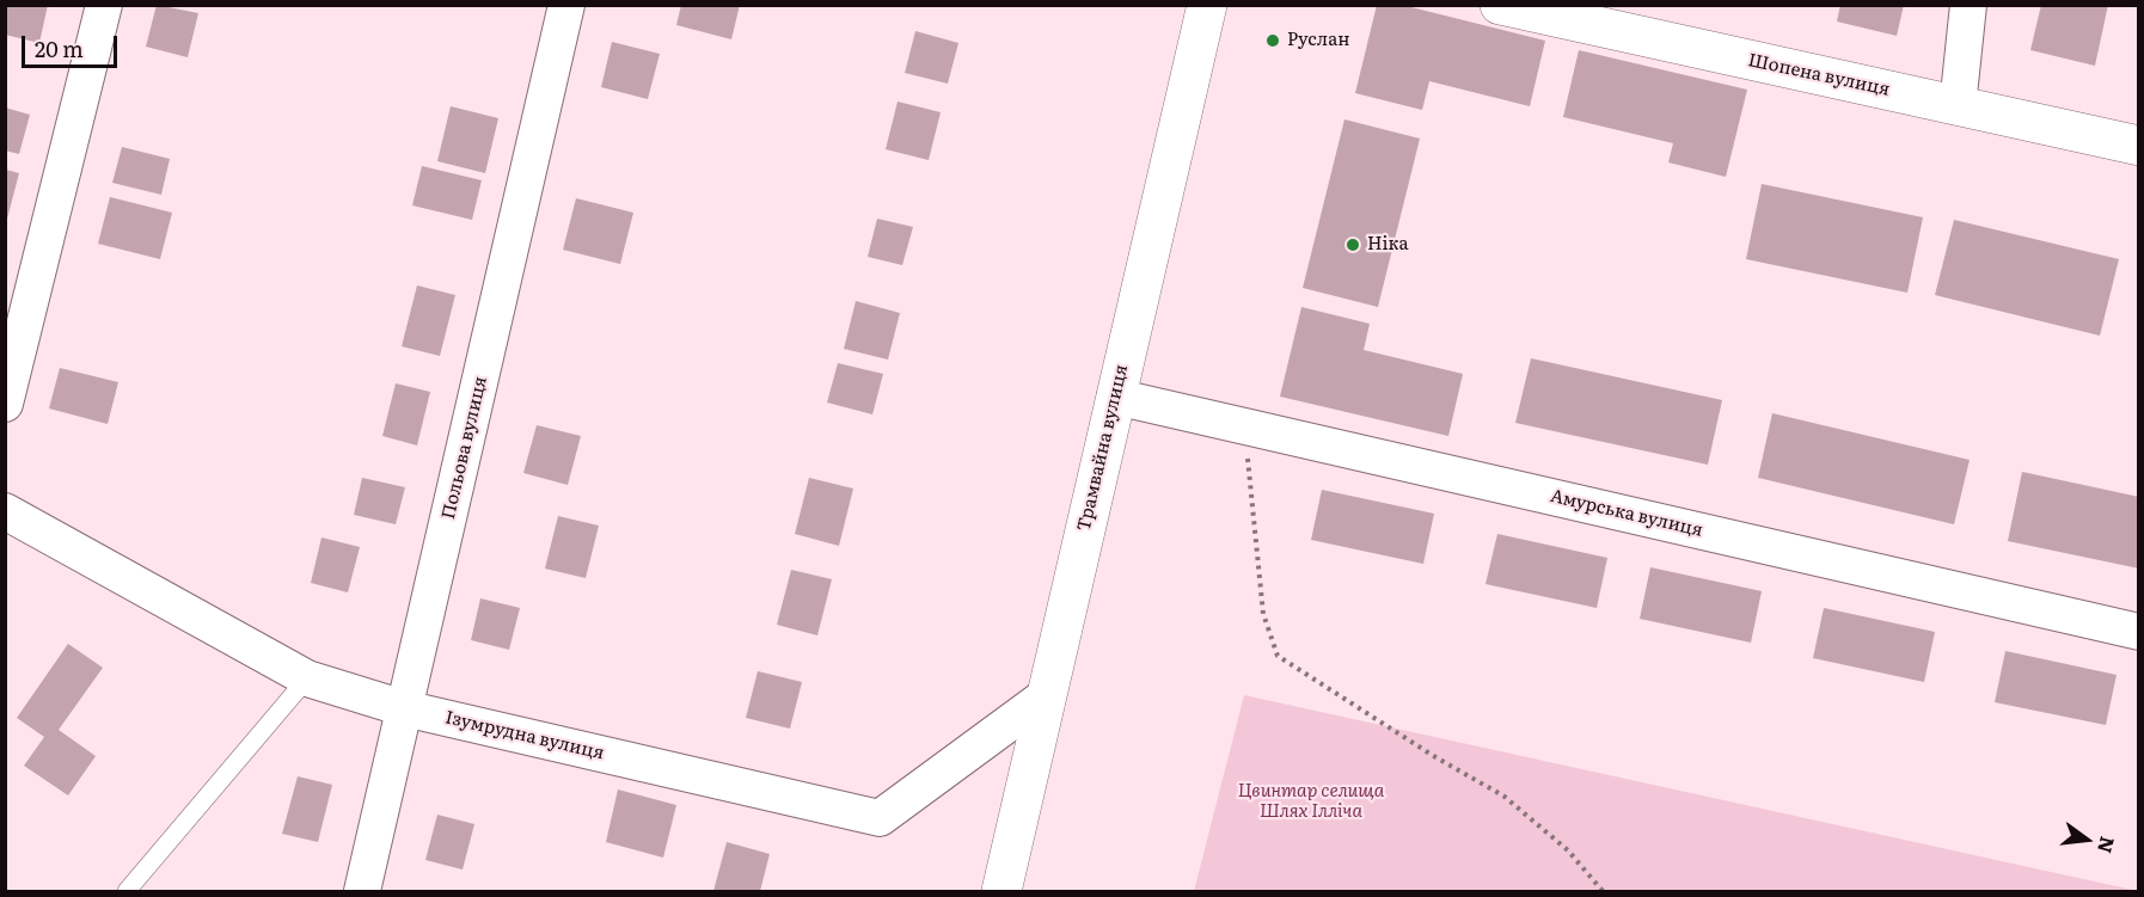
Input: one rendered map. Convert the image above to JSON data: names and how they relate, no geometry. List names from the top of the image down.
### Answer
{
  "streets": {
    "street": [
      "Шопена вулиця",
      "Польова вулиця",
      "Трамвайна вулиця",
      "Амурська вулиця",
      "Ізумрудна вулиця"
    ]
  },
  "crossings": [
    ["Польова вулиця", "Ізумрудна вулиця"],
    ["Трамвайна вулиця", "Амурська вулиця"],
    ["Трамвайна вулиця", "Ізумрудна вулиця"]
  ],
  "parks": ["Цвинтар селища Шлях Ілліча"],
  "places": ["Руслан", "Ніка"],
  "scale_bar": "20 m",
  "north": "right"
}
